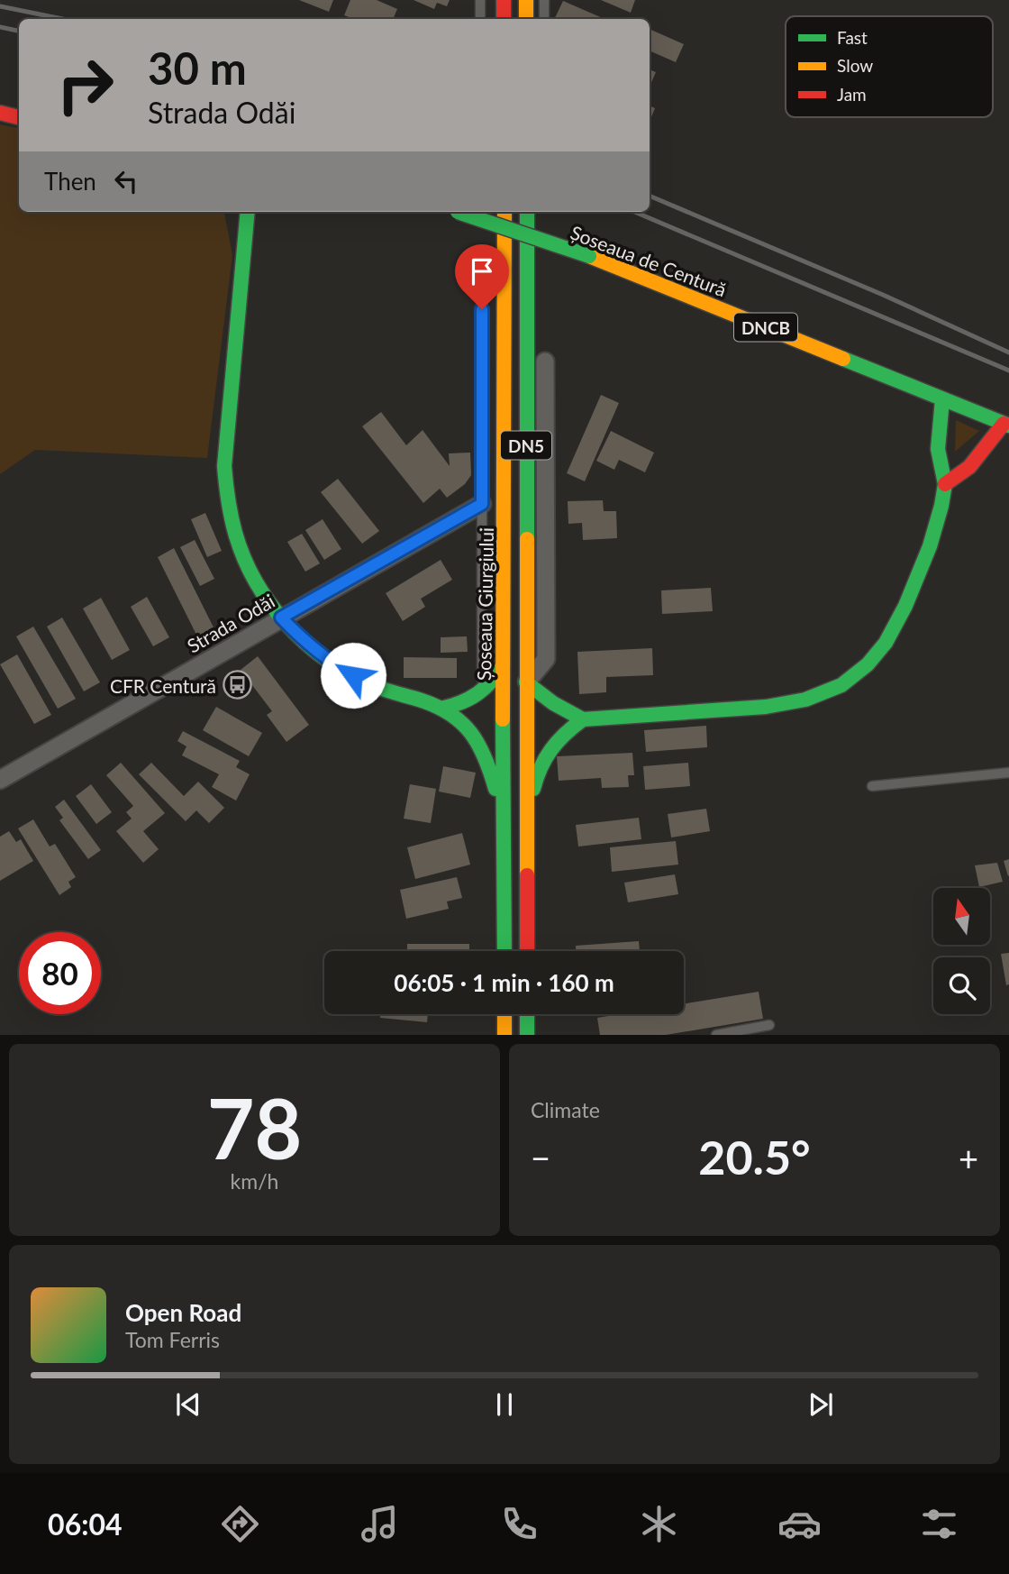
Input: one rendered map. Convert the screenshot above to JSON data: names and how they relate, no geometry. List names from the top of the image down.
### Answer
{
  "streets": {
    "main road": [
      "Șoseaua de Centură",
      "DNCB",
      "DN5",
      "Șoseaua Giurgiului"
    ],
    "street": ["Strada Odăi"]
  },
  "crossings": [
    ["Șoseaua Giurgiului", "Strada Odăi"]
  ],
  "places": {
    "bus stop": ["CFR Centură"]
  },
  "legend": ["Fast", "Slow", "Jam"],
  "north": "top",
  "page": {
    "turn": ["30 m", "Strada Odăi"],
    "then": "Then",
    "limit": "80",
    "trip": "06:05 · 1 min · 160 m",
    "tile": [
      ["78", "km/h"],
      "Climate"
    ],
    "heat": ["−", "20.5°", "+"],
    "song": ["Open Road", "Tom Ferris"],
    "tabs": "06:04"
  }
}
